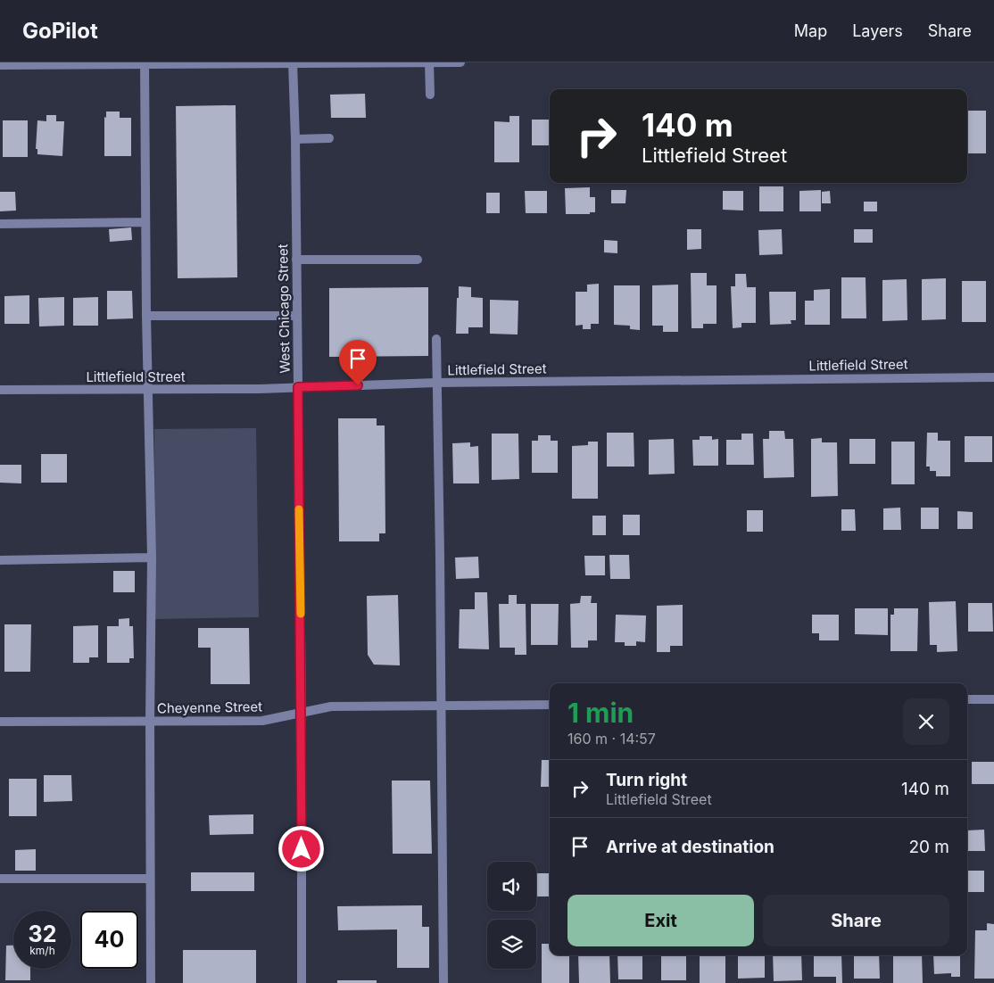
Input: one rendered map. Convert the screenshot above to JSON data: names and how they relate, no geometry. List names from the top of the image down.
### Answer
{
  "streets": {
    "street": ["West Chicago Street", "Littlefield Street", "Cheyenne Street"]
  },
  "crossings": [
    ["West Chicago Street", "Littlefield Street"],
    ["West Chicago Street", "Cheyenne Street"]
  ],
  "page": {
    "header": "GoPilot",
    "nav": ["Map", "Layers", "Share"],
    "turn": ["140 m", "Littlefield Street"],
    "heading": ["1 min", "160 m · 14:57"],
    "list": [
      {
        "name": "Turn right",
        "note": "Littlefield Street",
        "value": "140 m"
      },
      {
        "name": "Arrive at destination",
        "value": "20 m"
      }
    ],
    "buttons": ["Exit", "Share"],
    "speed": "32 km/h",
    "limit": "40"
  }
}
